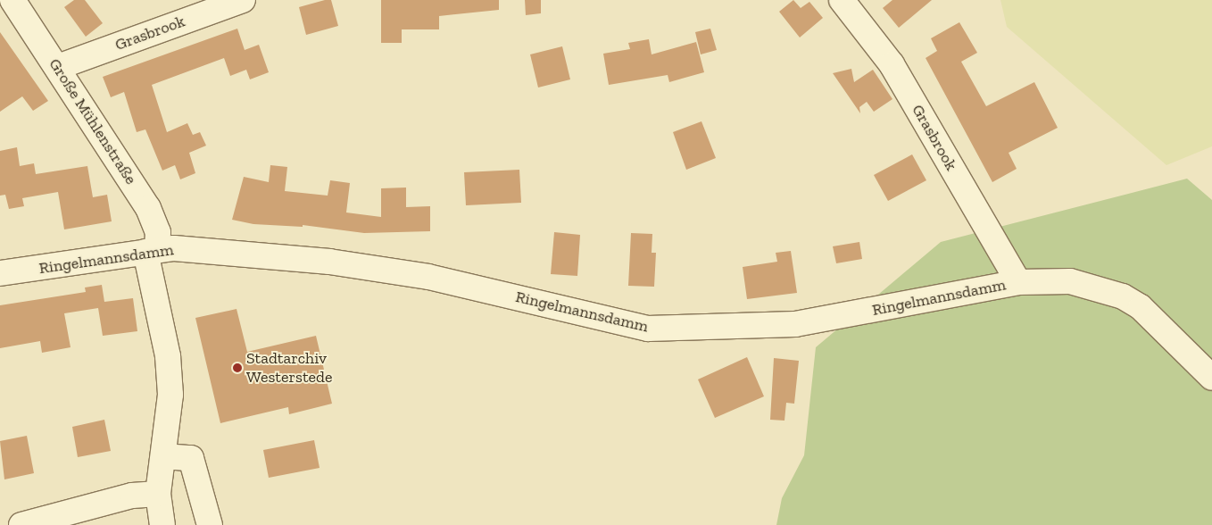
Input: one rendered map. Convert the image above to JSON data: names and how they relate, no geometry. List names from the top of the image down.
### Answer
{
  "streets": {
    "street": ["Grasbrook", "Große Mühlenstraße", "Ringelmannsdamm"]
  },
  "crossings": [
    ["Grasbrook", "Große Mühlenstraße"],
    ["Grasbrook", "Ringelmannsdamm"],
    ["Große Mühlenstraße", "Ringelmannsdamm"]
  ],
  "places": ["Stadtarchiv Westerstede"]
}
